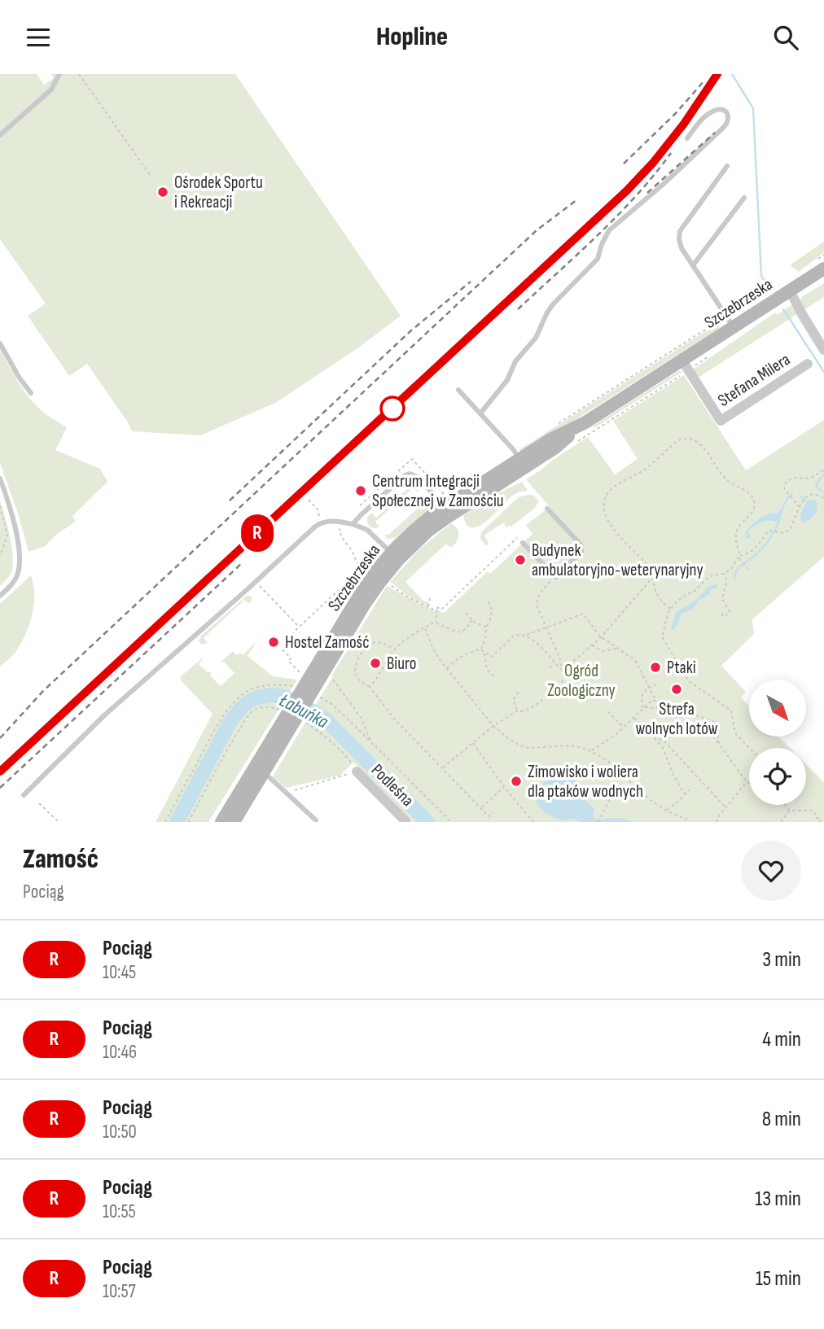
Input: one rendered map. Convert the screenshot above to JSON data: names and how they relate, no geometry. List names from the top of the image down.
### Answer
{
  "streets": {
    "street": ["Szczebrzeska", "Stefana Milera", "Podleśna"]
  },
  "crossings": [
    ["Szczebrzeska", "Stefana Milera"]
  ],
  "water": ["Łabuńka"],
  "parks": ["Ogród Zoologiczny"],
  "places": [
    "Ośrodek Sportu i Rekreacji",
    "Centrum Integracji Społecznej w Zamościu",
    "Budynek ambulatoryjno-weterynaryjny",
    "Hostel Zamość",
    "Biuro",
    "Ptaki",
    "Strefa wolnych lotów",
    "Zimowisko i woliera dla ptaków wodnych"
  ],
  "north": "bottom right",
  "page": {
    "header": "Hopline",
    "on_map": "R",
    "heading": ["Zamość", "Pociąg"],
    "list": [
      {
        "mark": "R",
        "name": "Pociąg",
        "note": "10:45",
        "value": "3 min"
      },
      {
        "mark": "R",
        "name": "Pociąg",
        "note": "10:46",
        "value": "4 min"
      },
      {
        "mark": "R",
        "name": "Pociąg",
        "note": "10:50",
        "value": "8 min"
      },
      {
        "mark": "R",
        "name": "Pociąg",
        "note": "10:55",
        "value": "13 min"
      },
      {
        "mark": "R",
        "name": "Pociąg",
        "note": "10:57",
        "value": "15 min"
      }
    ]
  }
}
